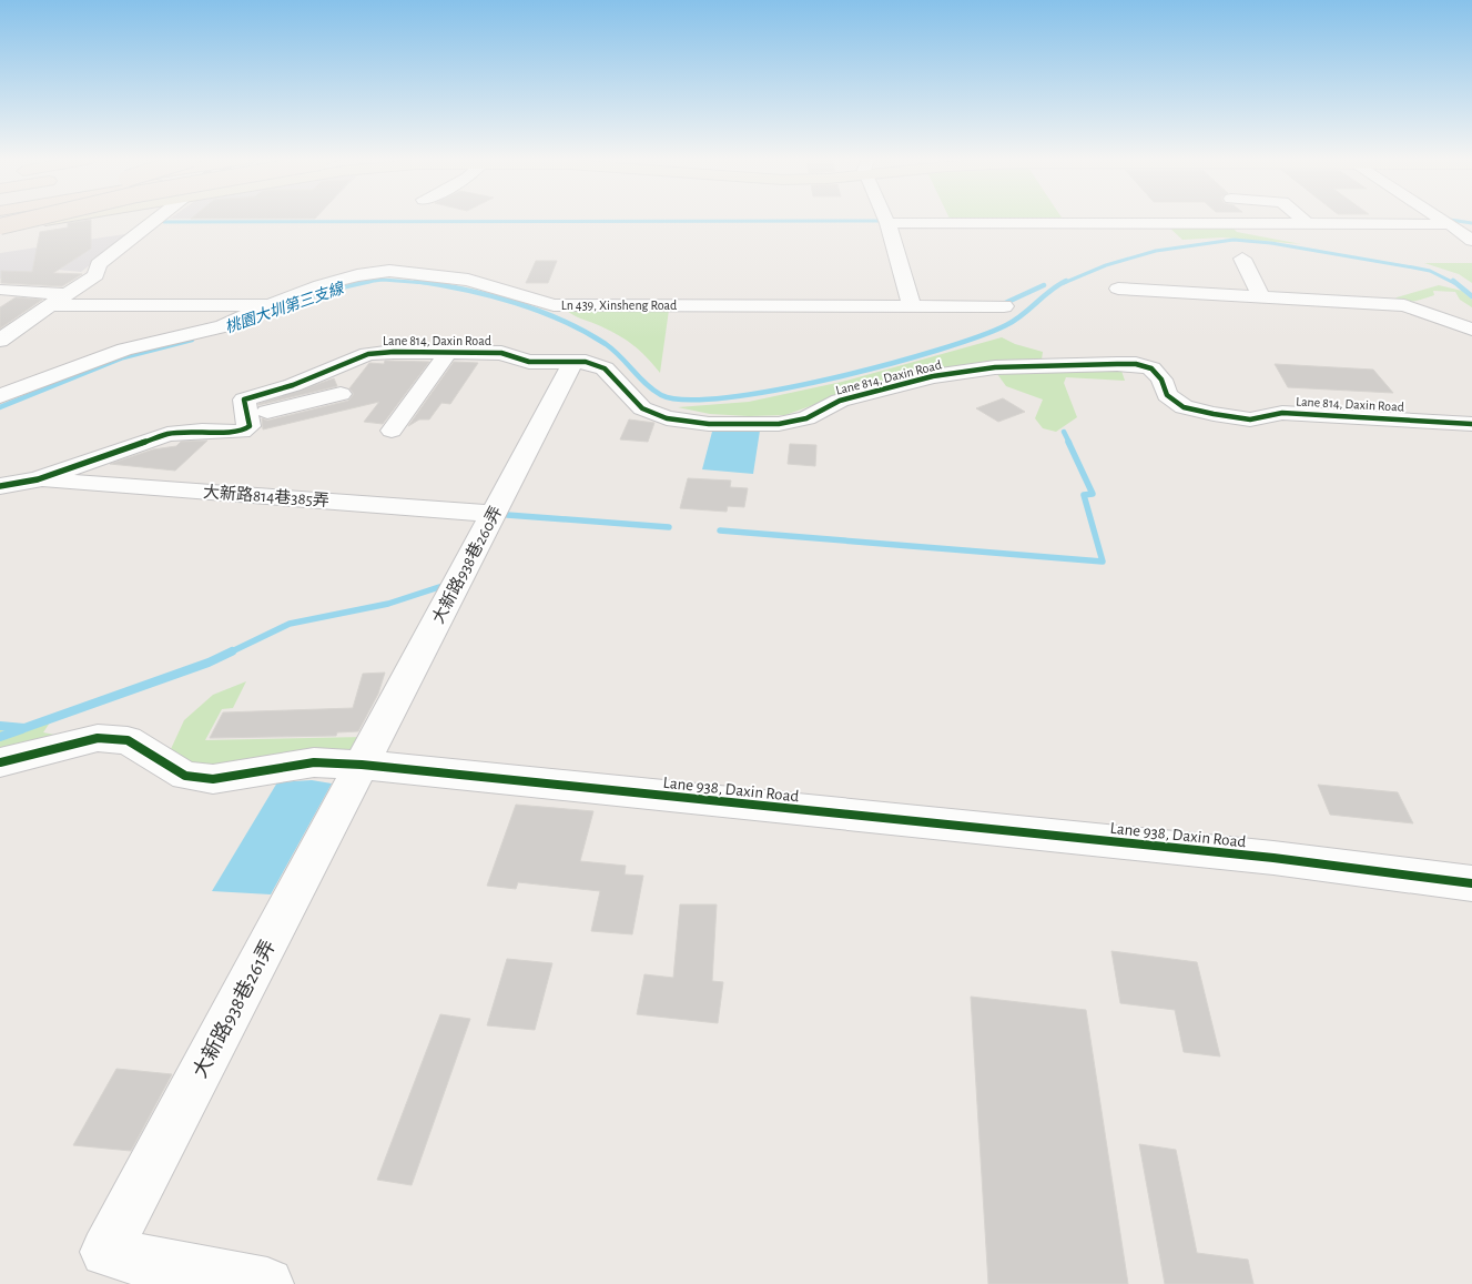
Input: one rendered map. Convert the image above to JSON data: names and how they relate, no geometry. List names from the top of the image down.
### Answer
{
  "streets": {
    "street": [
      "Ln 439, Xinsheng Road",
      "Lane 814, Daxin Road",
      "大新路814巷385弄",
      "大新路938巷260弄",
      "Lane 938, Daxin Road",
      "大新路938巷261弄"
    ]
  },
  "crossings": [
    ["Lane 814, Daxin Road", "大新路814巷385弄"],
    ["Lane 814, Daxin Road", "大新路938巷260弄"],
    ["大新路814巷385弄", "大新路938巷260弄"],
    ["大新路938巷260弄", "Lane 938, Daxin Road"],
    ["大新路938巷260弄", "大新路938巷261弄"],
    ["Lane 938, Daxin Road", "大新路938巷261弄"]
  ],
  "water": ["桃園大圳第三支線"]
}
